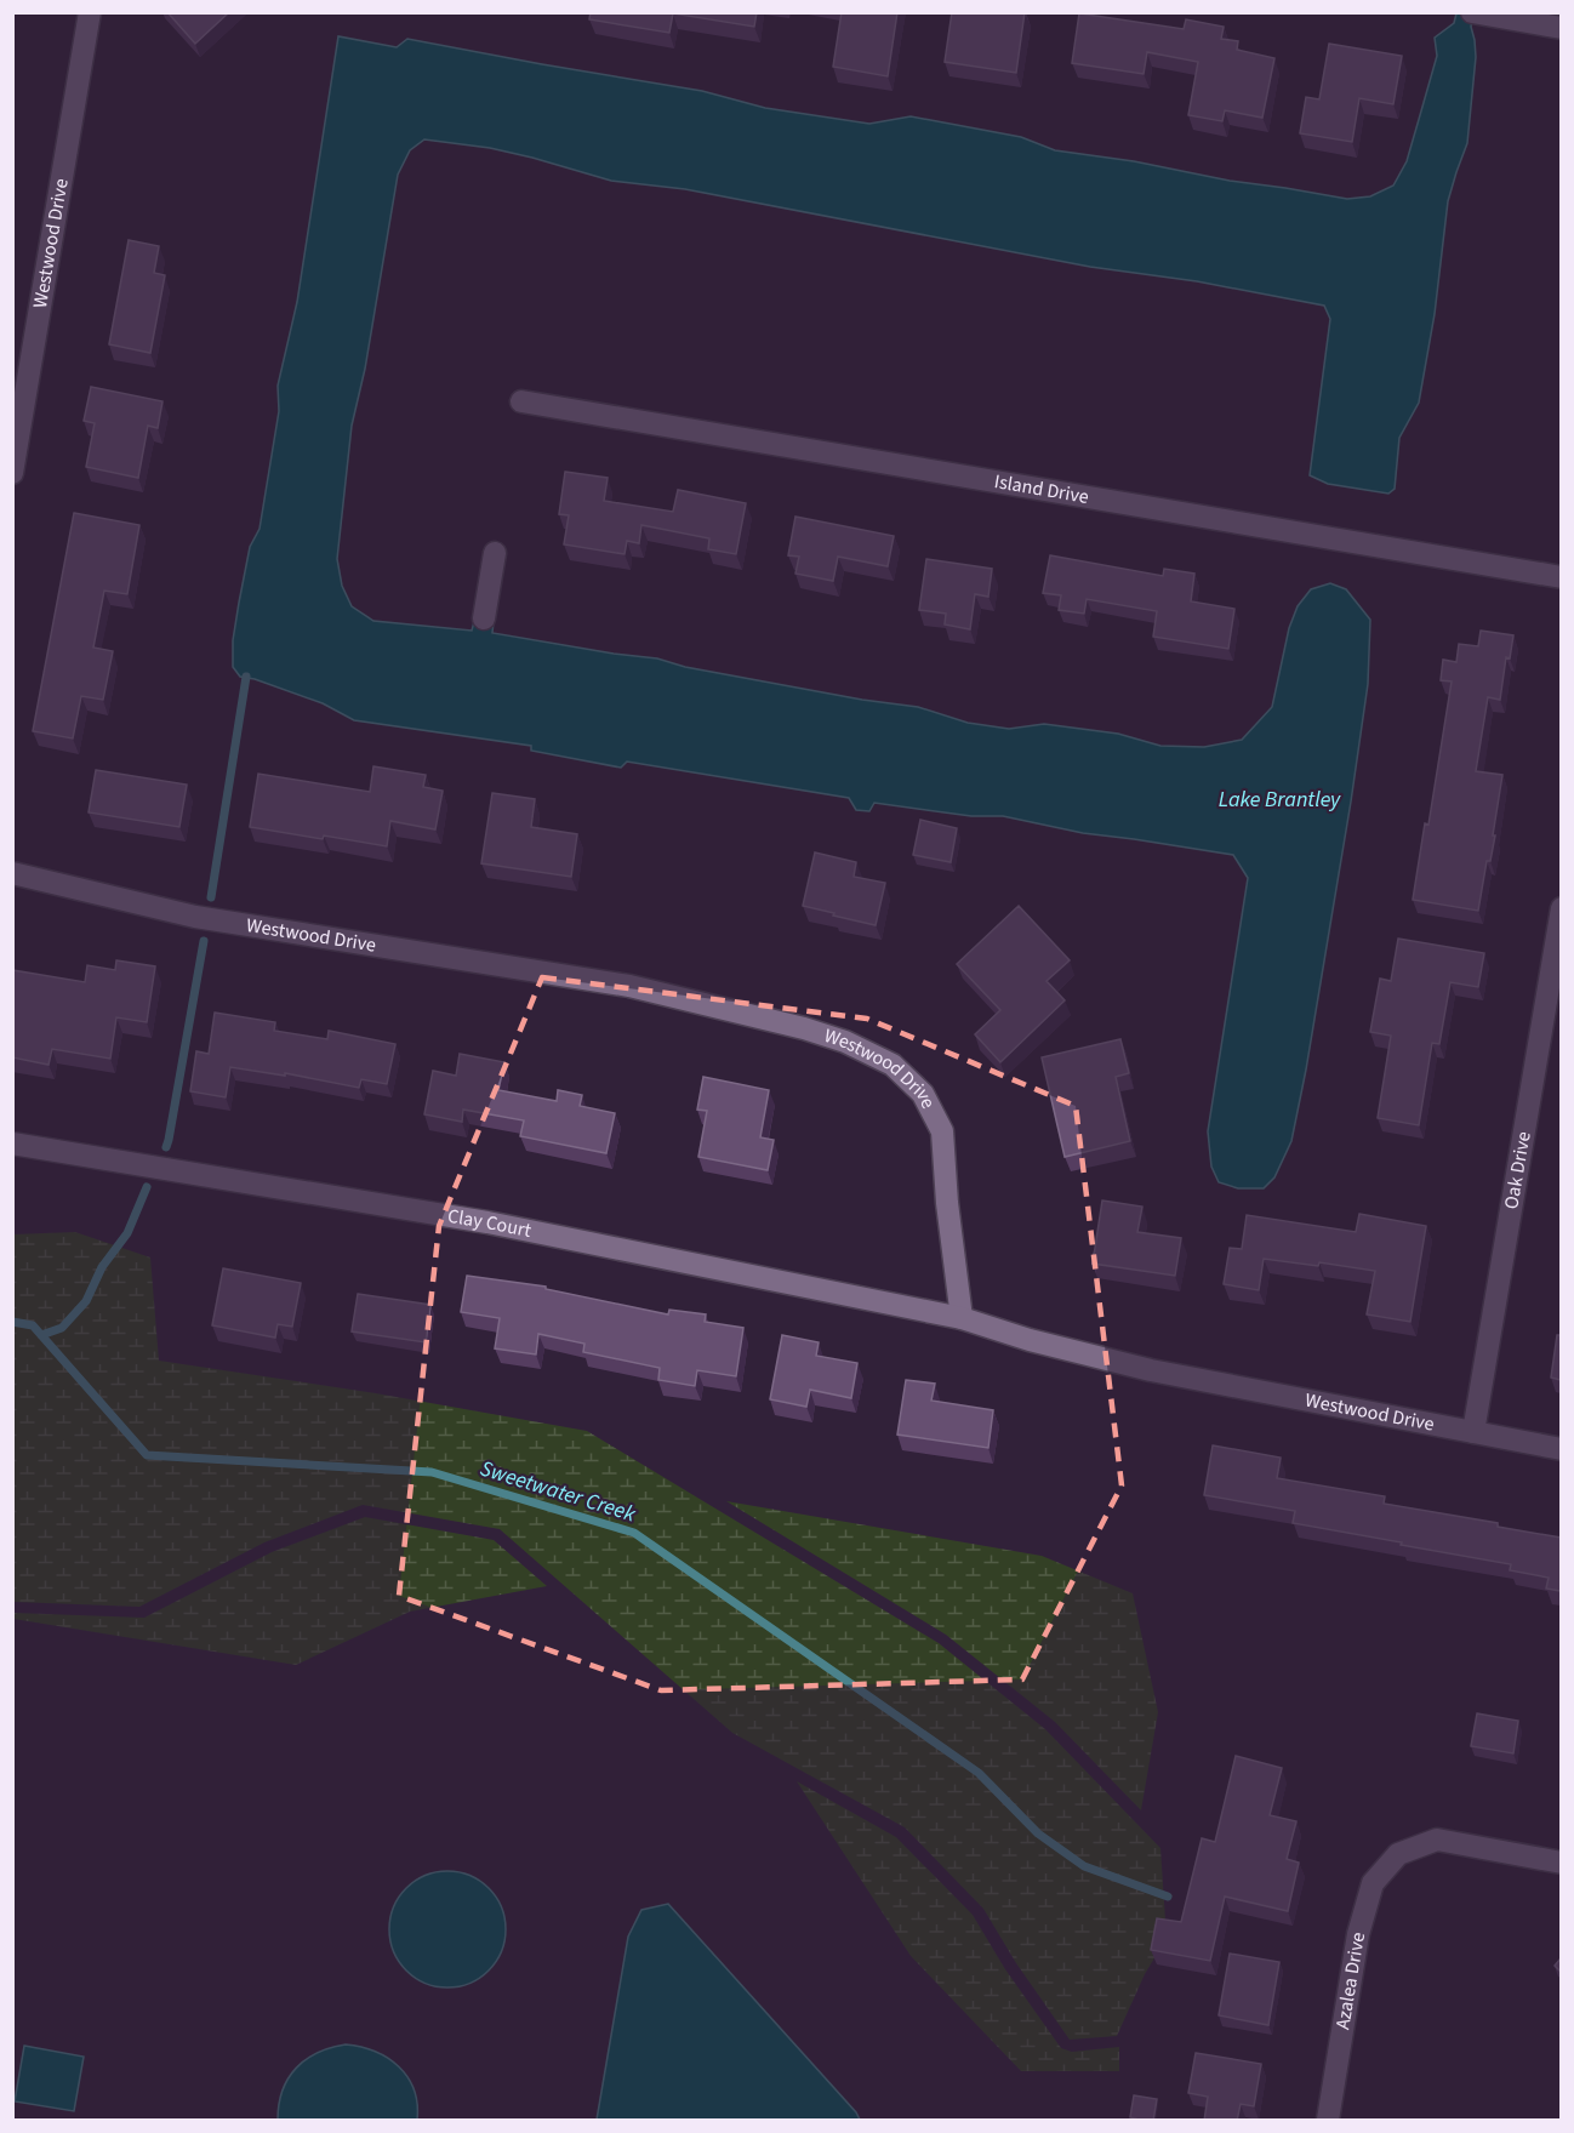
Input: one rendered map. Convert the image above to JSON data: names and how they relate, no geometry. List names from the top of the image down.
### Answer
{
  "streets": {
    "street": [
      "Westwood Drive",
      "Island Drive",
      "Oak Drive",
      "Clay Court",
      "Azalea Drive"
    ]
  },
  "crossings": [
    ["Westwood Drive", "Oak Drive"],
    ["Westwood Drive", "Clay Court"]
  ],
  "water": ["Lake Brantley", "Sweetwater Creek"]
}
